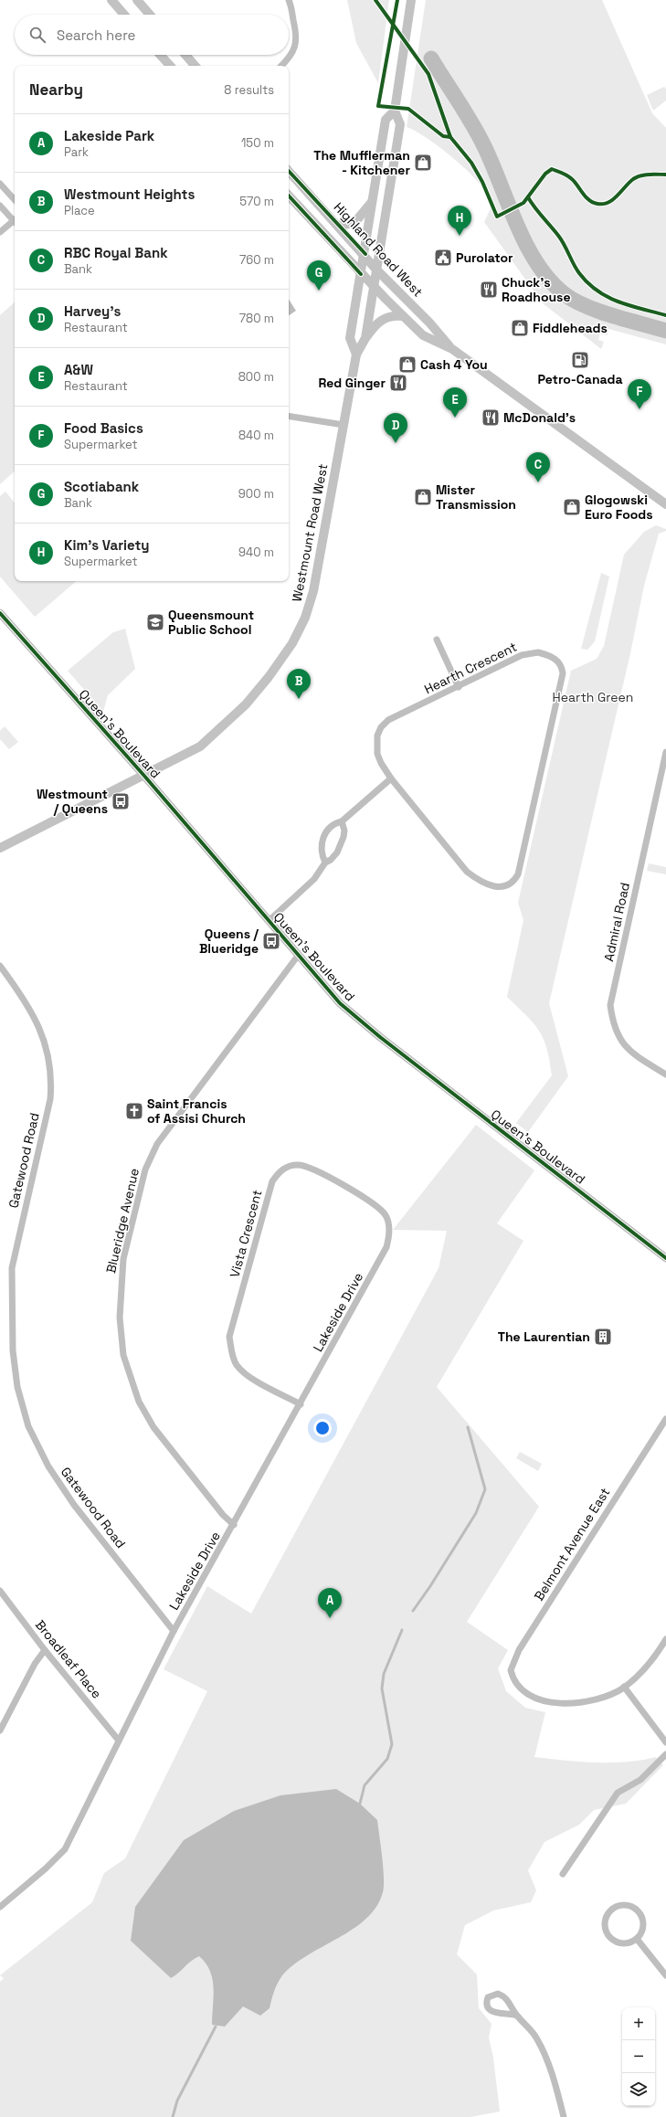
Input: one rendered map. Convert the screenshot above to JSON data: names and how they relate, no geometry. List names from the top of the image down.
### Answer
{
  "streets": {
    "main road": ["Highland Road West", "Westmount Road West"],
    "street": [
      "Hearth Crescent",
      "Queen's Boulevard",
      "Admiral Road",
      "Gatewood Road",
      "Blueridge Avenue",
      "Vista Crescent",
      "Lakeside Drive",
      "Belmont Avenue East",
      "Broadleaf Place"
    ]
  },
  "crossings": [
    ["Highland Road West", "Westmount Road West"],
    ["Westmount Road West", "Queen's Boulevard"],
    ["Queen's Boulevard", "Blueridge Avenue"],
    ["Gatewood Road", "Lakeside Drive"],
    ["Blueridge Avenue", "Lakeside Drive"],
    ["Vista Crescent", "Lakeside Drive"],
    ["Lakeside Drive", "Broadleaf Place"]
  ],
  "parks": ["Hearth Green"],
  "places": {
    "shop": [
      "The Mufflerman - Kitchener",
      "Fiddleheads",
      "Cash 4 You",
      "Mister Transmission",
      "Glogowski Euro Foods"
    ],
    "public building": ["Purolator"],
    "restaurant": ["Chuck's Roadhouse", "Red Ginger", "McDonald's"],
    "fuel station": ["Petro-Canada"],
    "school or university": ["Queensmount Public School"],
    "bus stop": ["Westmount / Queens", "Queens / Blueridge"],
    "church": ["Saint Francis of Assisi Church"],
    "building": ["The Laurentian"]
  },
  "page": {
    "search": "Search here",
    "heading": ["Nearby", "8 results"],
    "list": [
      {
        "mark": "A",
        "name": "Lakeside Park",
        "note": "Park",
        "value": "150 m"
      },
      {
        "mark": "B",
        "name": "Westmount Heights",
        "note": "Place",
        "value": "570 m"
      },
      {
        "mark": "C",
        "name": "RBC Royal Bank",
        "note": "Bank",
        "value": "760 m"
      },
      {
        "mark": "D",
        "name": "Harvey's",
        "note": "Restaurant",
        "value": "780 m"
      },
      {
        "mark": "E",
        "name": "A&W",
        "note": "Restaurant",
        "value": "800 m"
      },
      {
        "mark": "F",
        "name": "Food Basics",
        "note": "Supermarket",
        "value": "840 m"
      },
      {
        "mark": "G",
        "name": "Scotiabank",
        "note": "Bank",
        "value": "900 m"
      },
      {
        "mark": "H",
        "name": "Kim's Variety",
        "note": "Supermarket",
        "value": "940 m"
      }
    ],
    "pins": [
      "H",
      "G",
      "F",
      "E",
      "D",
      "C",
      "B",
      "A"
    ],
    "map_buttons": ["+", "−"]
  }
}
